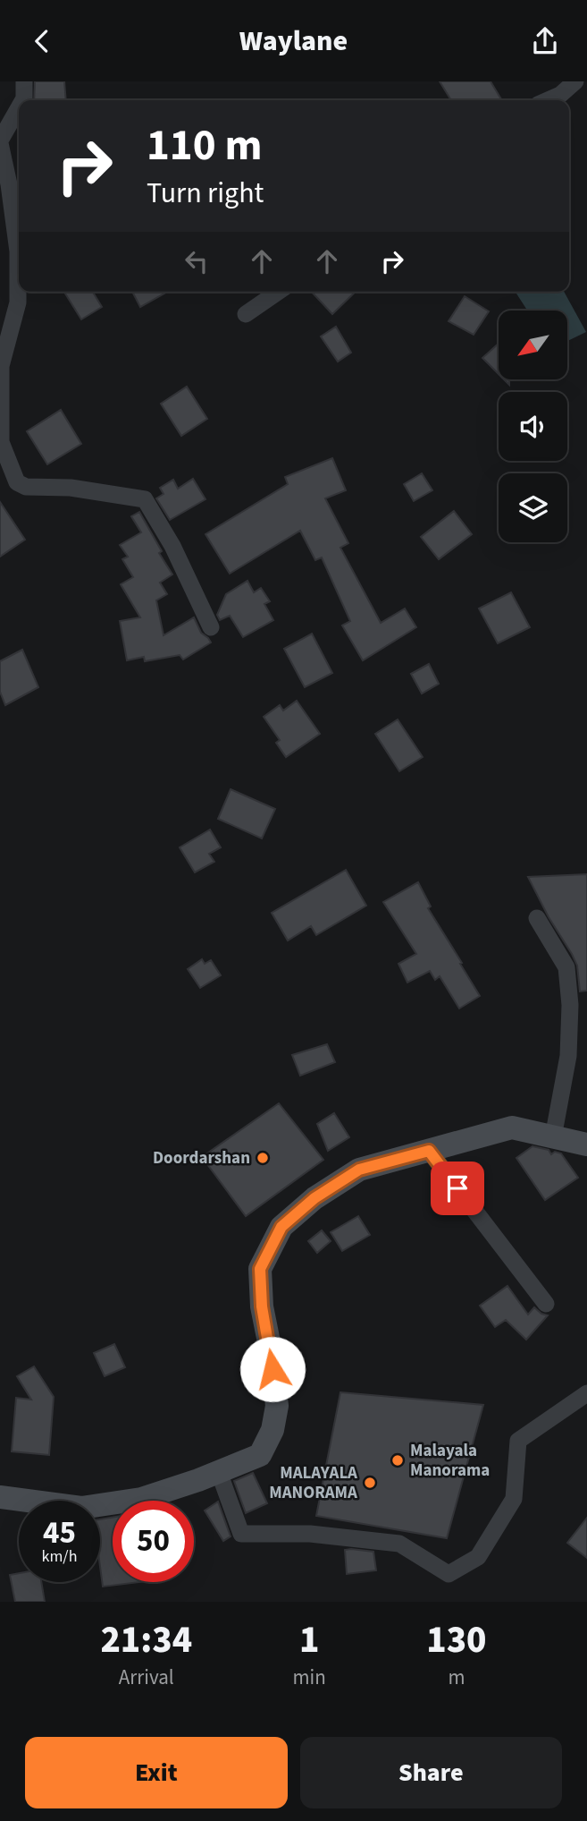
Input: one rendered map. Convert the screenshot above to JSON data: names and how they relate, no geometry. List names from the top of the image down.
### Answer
{
  "places": ["Doordarshan", "Malayala Manorama", "MALAYALA MANORAMA"],
  "north": "bottom left",
  "page": {
    "header": "Waylane",
    "turn": ["110 m", "Turn right"],
    "speed": "45 km/h",
    "limit": "50",
    "eta": [
      "21:34",
      "Arrival",
      "1",
      "min",
      "130",
      "m"
    ],
    "buttons": ["Exit", "Share"]
  }
}
